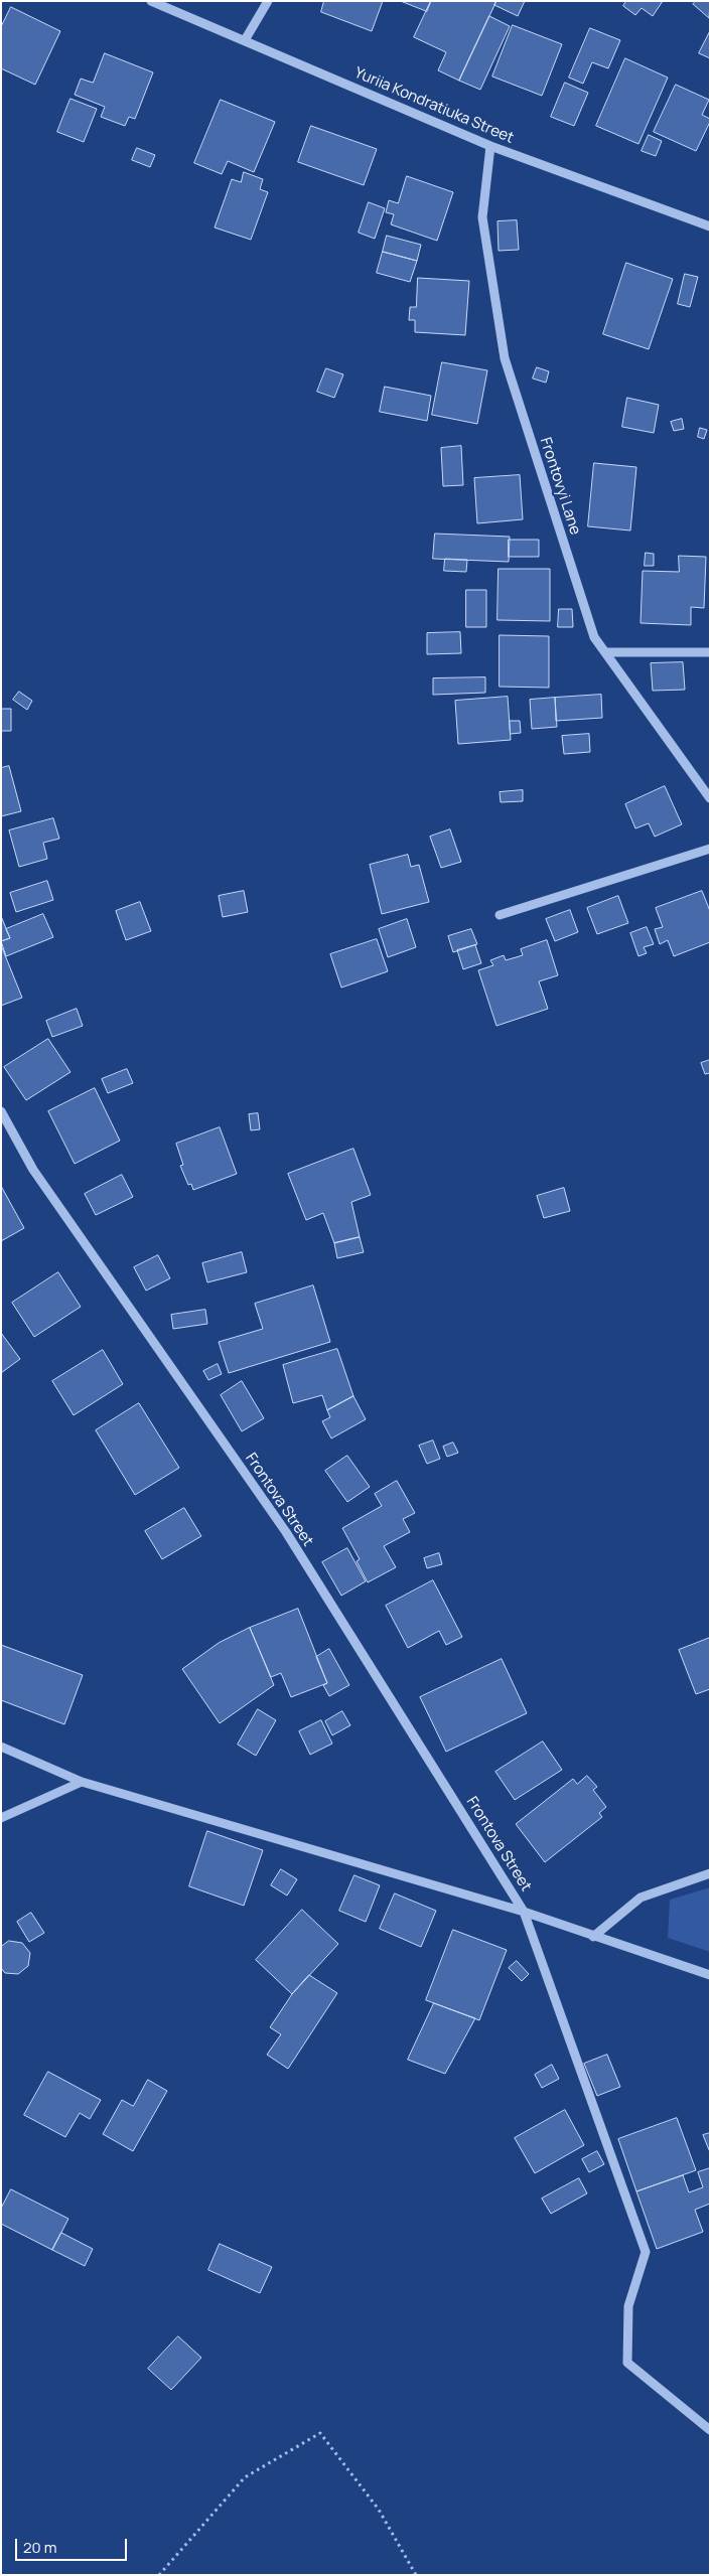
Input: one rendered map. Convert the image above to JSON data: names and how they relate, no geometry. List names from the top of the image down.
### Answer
{
  "streets": {
    "street": ["Yuriia Kondratiuka Street", "Frontovyi Lane", "Frontova Street"]
  },
  "crossings": [
    ["Yuriia Kondratiuka Street", "Frontovyi Lane"]
  ],
  "scale_bar": "20 m"
}
